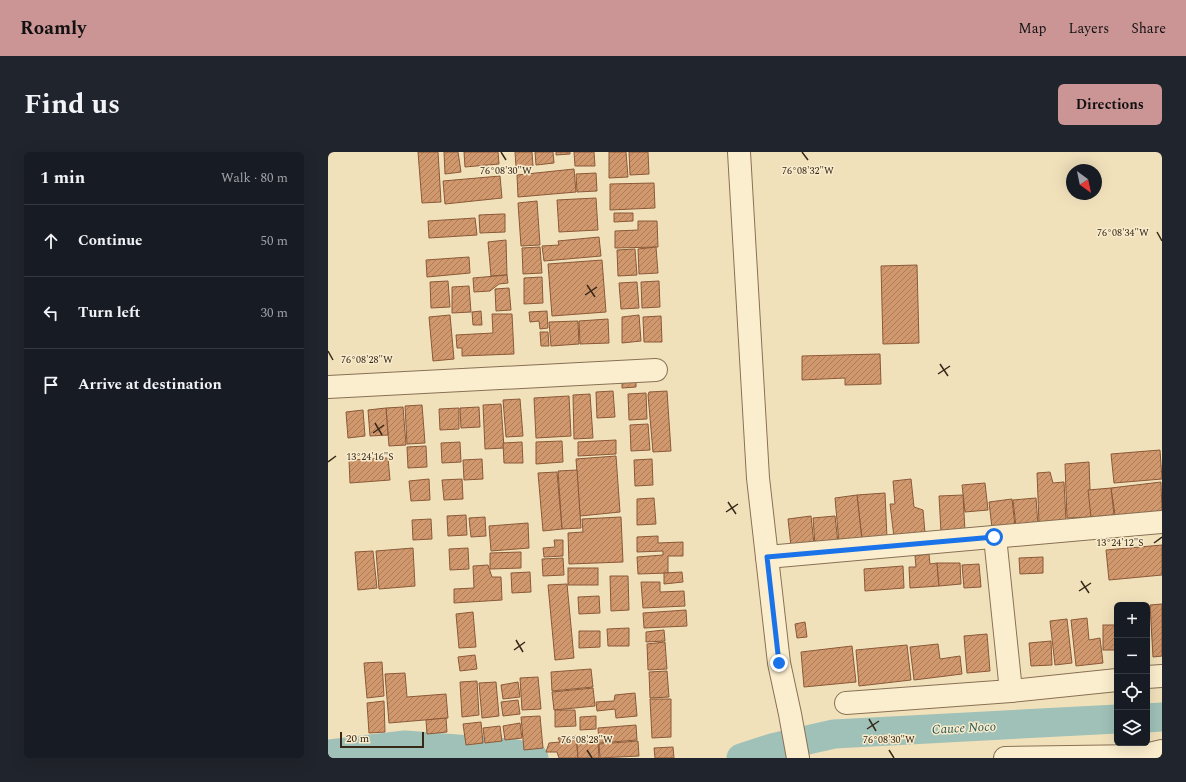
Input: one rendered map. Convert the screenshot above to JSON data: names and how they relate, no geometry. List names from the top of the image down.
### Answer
{
  "water": ["Cauce Noco"],
  "scale_bar": "20 m",
  "north": "bottom right",
  "page": {
    "header": "Roamly",
    "nav": ["Map", "Layers", "Share"],
    "title": "Find us",
    "buttons": "Directions",
    "heading": ["1 min", "Walk · 80 m"],
    "list": [
      ["Continue", "50 m"],
      ["Turn left", "30 m"],
      "Arrive at destination"
    ],
    "map_buttons": ["+", "−"],
    "scale": "20 m"
  },
  "coordinates": [
    "76°08'30\"W",
    "76°08'32\"W",
    "76°08'34\"W",
    "76°08'28\"W",
    "13°24'16\"S",
    "13°24'12\"S"
  ]
}
